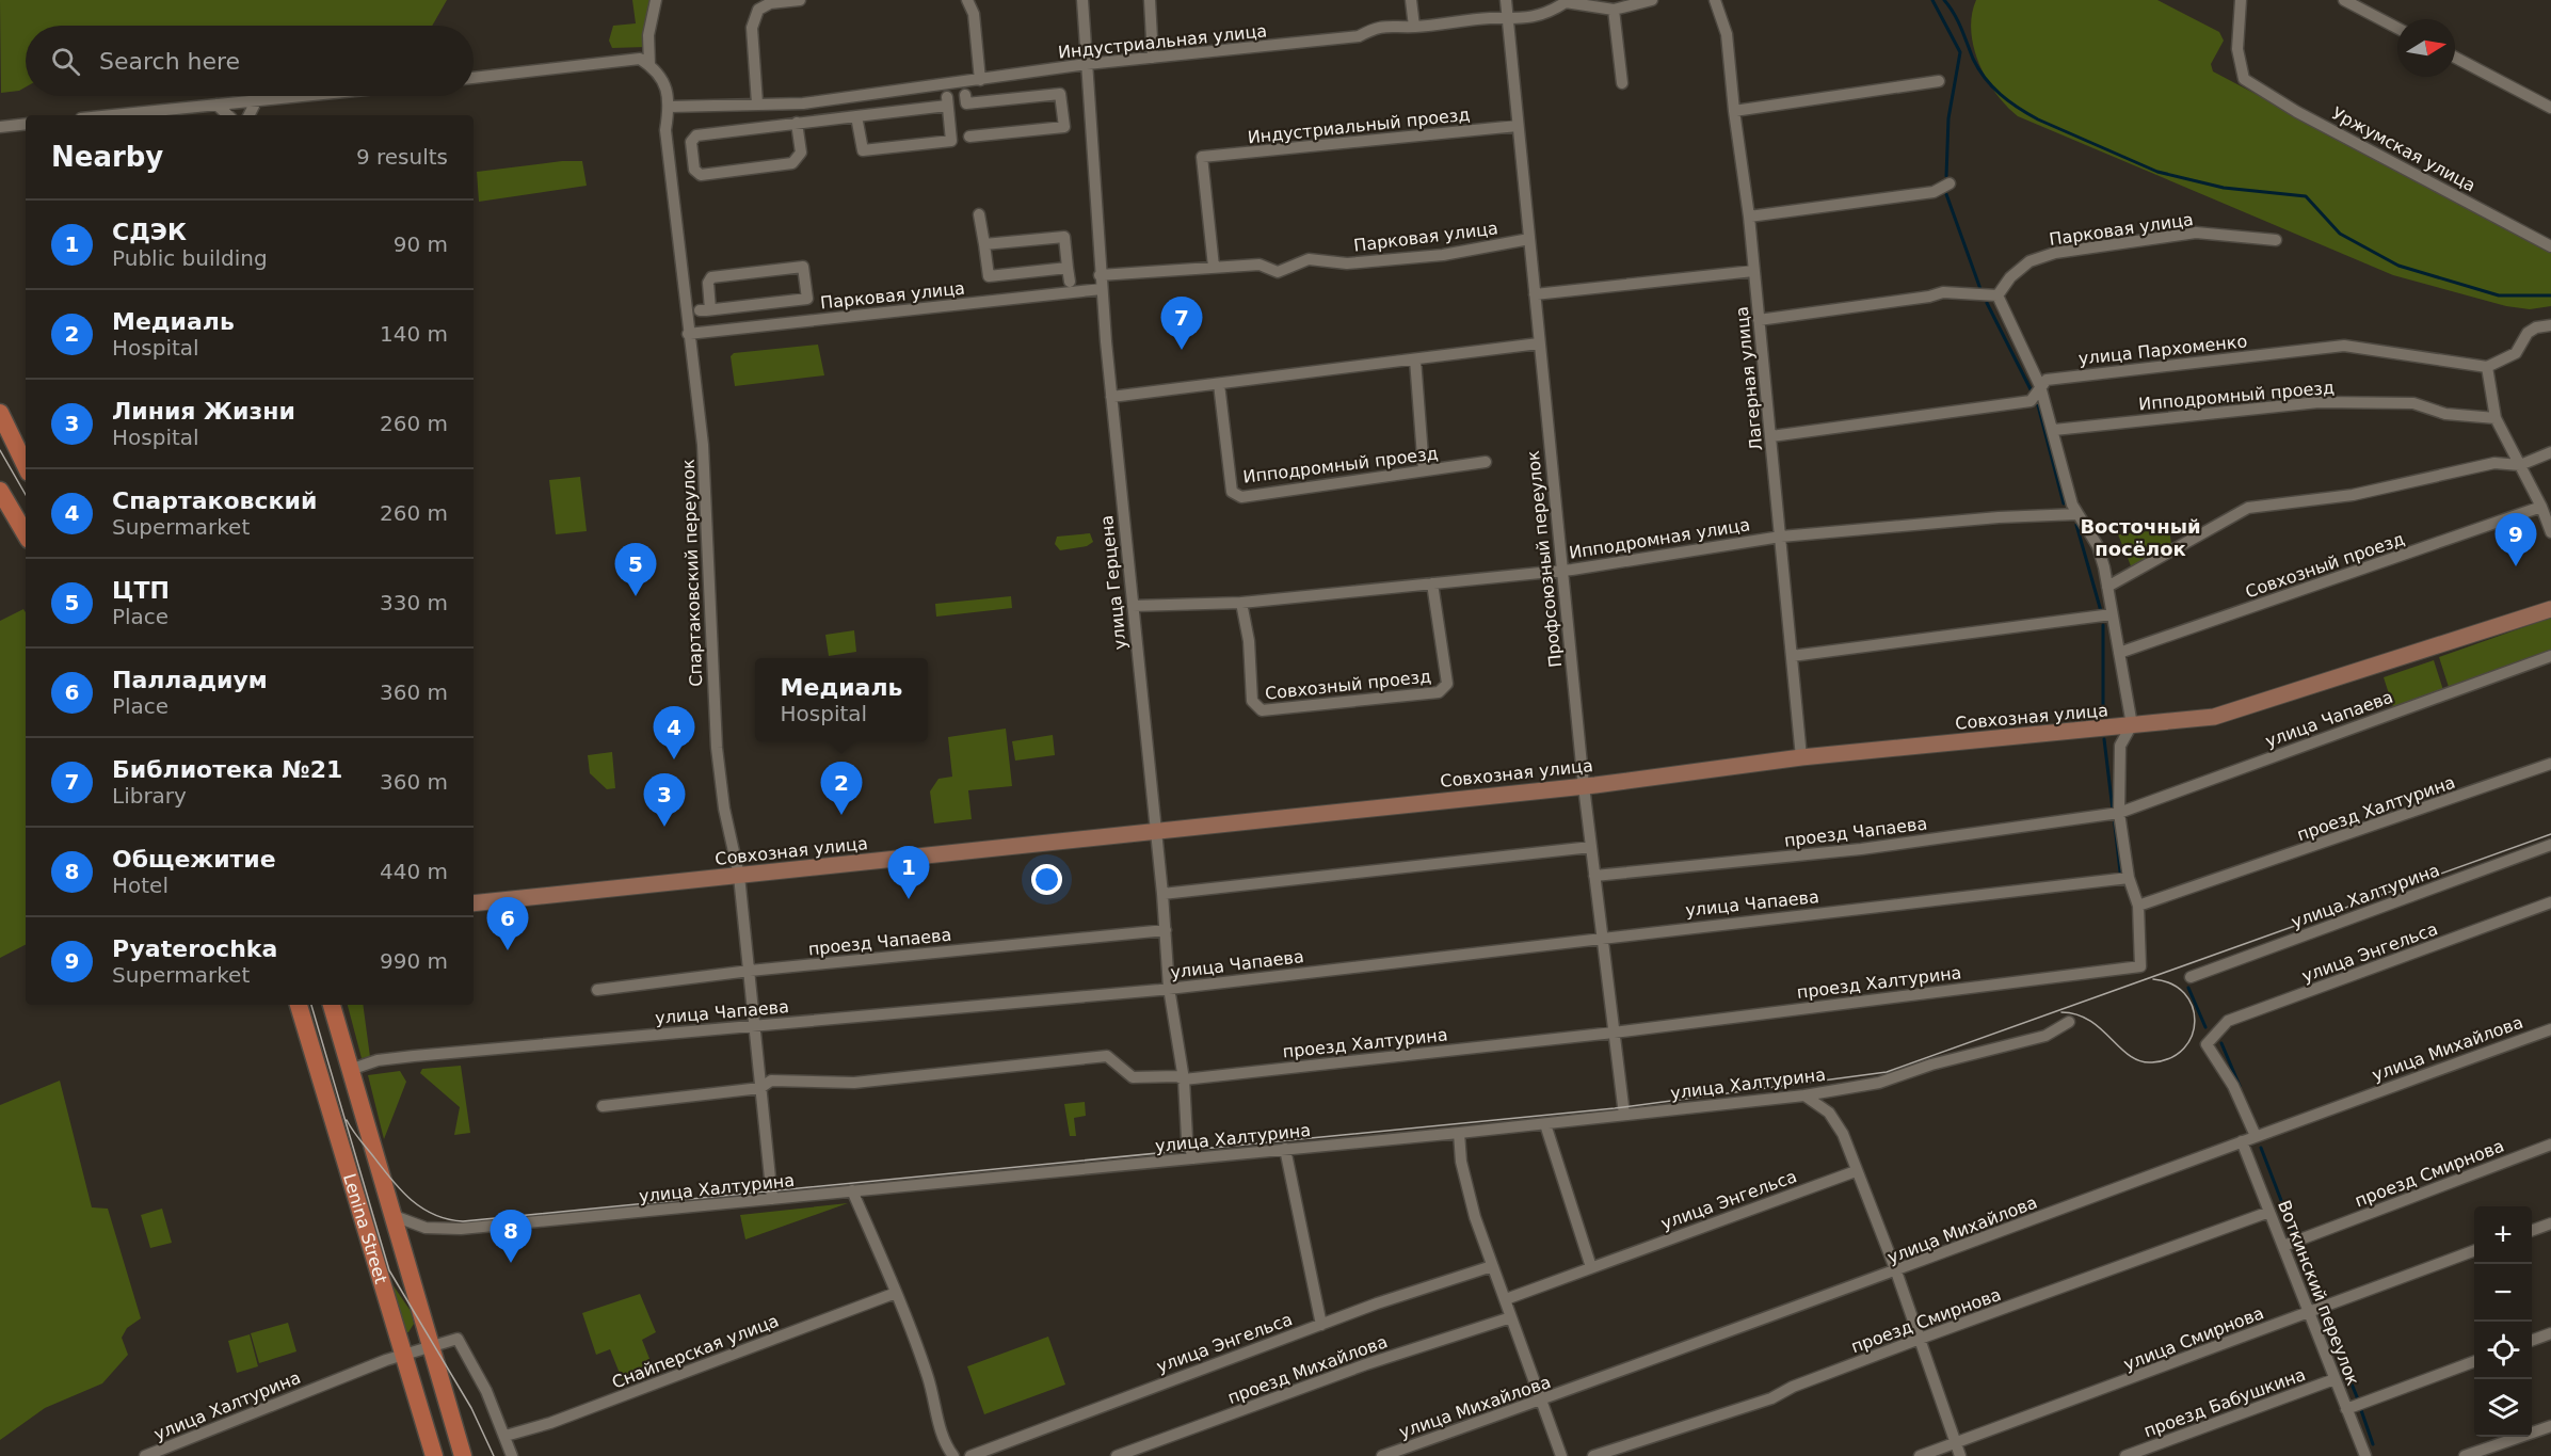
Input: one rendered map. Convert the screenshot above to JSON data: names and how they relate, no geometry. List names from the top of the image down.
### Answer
{
  "streets": {
    "main road": ["Lenina Street"],
    "street": [
      "Индустриальная улица",
      "Индустриальный проезд",
      "Уржумская улица",
      "Парковая улица",
      "улица Пархоменко",
      "Лагерная улица",
      "Ипподромный проезд",
      "Ипподромная улица",
      "Профсоюзный переулок",
      "Совхозный проезд",
      "Спартаковский переулок",
      "улица Герцена",
      "Совхозная улица",
      "улица Чапаева",
      "проезд Халтурина",
      "проезд Чапаева",
      "улица Халтурина",
      "улица Энгельса",
      "улица Михайлова",
      "проезд Смирнова",
      "Воткинский переулок",
      "улица Смирнова",
      "Снайперская улица",
      "проезд Михайлова",
      "проезд Бабушкина"
    ]
  },
  "crossings": [
    ["Индустриальная улица", "Профсоюзный переулок"],
    ["Индустриальная улица", "Спартаковский переулок"],
    ["Индустриальная улица", "улица Герцена"],
    ["Индустриальный проезд", "Парковая улица"],
    ["Индустриальный проезд", "Профсоюзный переулок"],
    ["Парковая улица", "Профсоюзный переулок"],
    ["Парковая улица", "Спартаковский переулок"],
    ["Парковая улица", "улица Герцена"],
    ["улица Пархоменко", "Лагерная улица"],
    ["Лагерная улица", "Ипподромная улица"],
    ["Лагерная улица", "Совхозная улица"],
    ["Ипподромная улица", "Профсоюзный переулок"],
    ["Ипподромная улица", "Совхозный проезд"],
    ["Ипподромная улица", "улица Герцена"],
    ["Профсоюзный переулок", "Совхозная улица"],
    ["Профсоюзный переулок", "улица Чапаева"],
    ["Профсоюзный переулок", "проезд Халтурина"],
    ["Профсоюзный переулок", "проезд Чапаева"],
    ["Профсоюзный переулок", "улица Халтурина"],
    ["Спартаковский переулок", "Совхозная улица"],
    ["Спартаковский переулок", "улица Чапаева"],
    ["Спартаковский переулок", "проезд Халтурина"],
    ["Спартаковский переулок", "проезд Чапаева"],
    ["Спартаковский переулок", "улица Халтурина"],
    ["улица Герцена", "Совхозная улица"],
    ["улица Герцена", "улица Чапаева"],
    ["улица Герцена", "проезд Халтурина"],
    ["улица Герцена", "проезд Чапаева"],
    ["улица Герцена", "улица Халтурина"],
    ["улица Чапаева", "проезд Чапаева"],
    ["улица Чапаева", "Lenina Street"],
    ["улица Халтурина", "Lenina Street"],
    ["улица Халтурина", "Снайперская улица"],
    ["улица Энгельса", "улица Михайлова"],
    ["улица Михайлова", "Воткинский переулок"],
    ["проезд Смирнова", "Воткинский переулок"],
    ["Воткинский переулок", "улица Смирнова"],
    ["Воткинский переулок", "проезд Бабушкина"]
  ],
  "districts": ["Восточный посёлок"],
  "north": "right",
  "page": {
    "search": "Search here",
    "heading": ["Nearby", "9 results"],
    "list": [
      {
        "mark": "1",
        "name": "СДЭК",
        "note": "Public building",
        "value": "90 m"
      },
      {
        "mark": "2",
        "name": "Медиаль",
        "note": "Hospital",
        "value": "140 m"
      },
      {
        "mark": "3",
        "name": "Линия Жизни",
        "note": "Hospital",
        "value": "260 m"
      },
      {
        "mark": "4",
        "name": "Спартаковский",
        "note": "Supermarket",
        "value": "260 m"
      },
      {
        "mark": "5",
        "name": "ЦТП",
        "note": "Place",
        "value": "330 m"
      },
      {
        "mark": "6",
        "name": "Палладиум",
        "note": "Place",
        "value": "360 m"
      },
      {
        "mark": "7",
        "name": "Библиотека №21",
        "note": "Library",
        "value": "360 m"
      },
      {
        "mark": "8",
        "name": "Общежитие",
        "note": "Hotel",
        "value": "440 m"
      },
      {
        "mark": "9",
        "name": "Pyaterochka",
        "note": "Supermarket",
        "value": "990 m"
      }
    ],
    "pins": [
      "7",
      "9",
      "5",
      "4",
      "2",
      "3",
      "1",
      "6",
      "8"
    ],
    "popup": ["Медиаль", "Hospital"],
    "map_buttons": ["+", "−"]
  }
}
